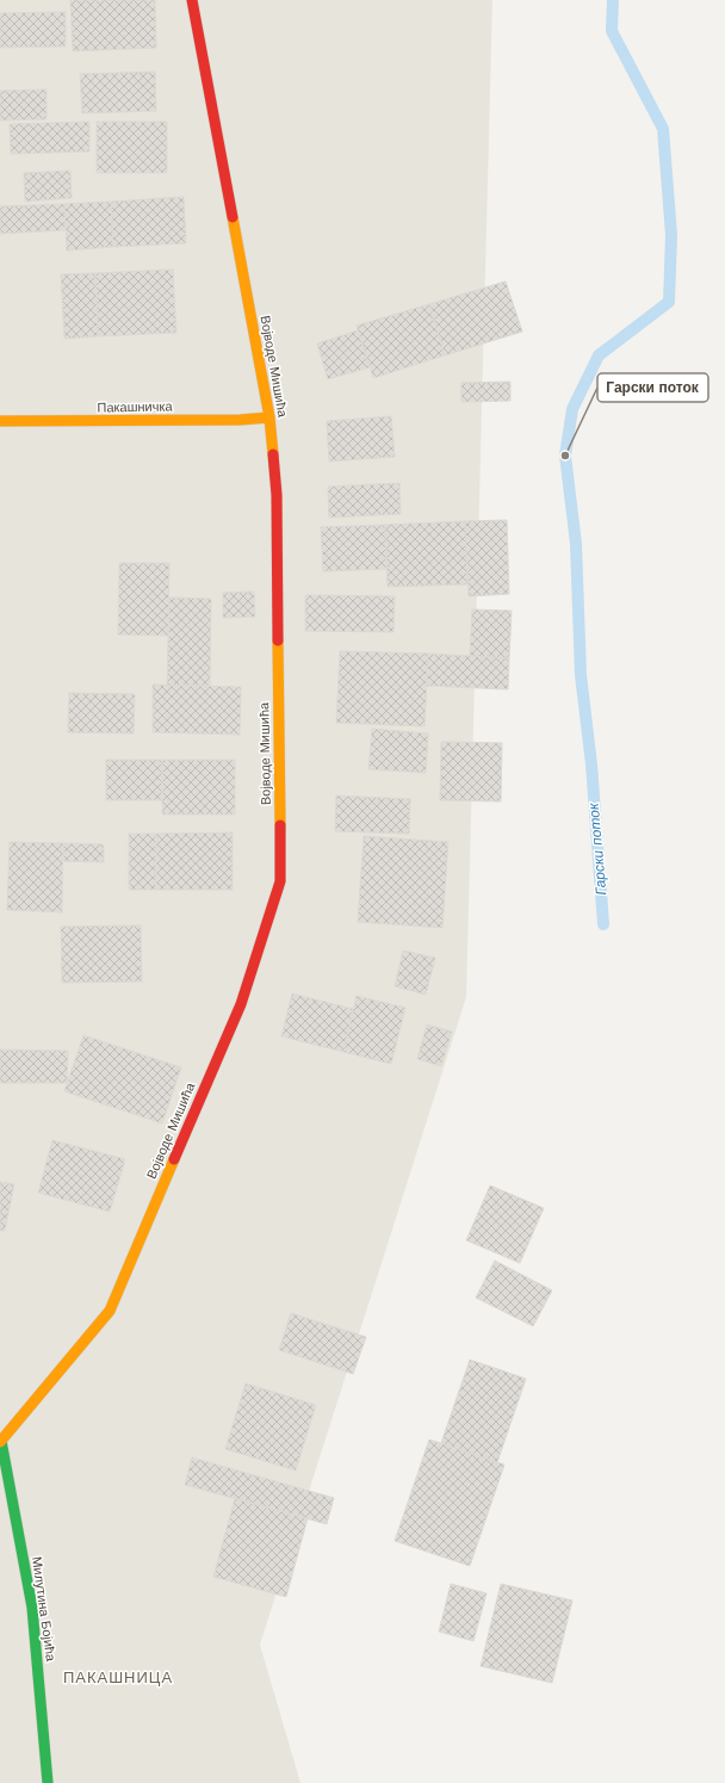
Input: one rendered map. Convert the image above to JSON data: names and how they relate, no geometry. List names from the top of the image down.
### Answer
{
  "streets": {
    "street": ["Војводе Мишића", "Пакашничка", "Милутина Бојића"]
  },
  "crossings": [
    ["Војводе Мишића", "Пакашничка"],
    ["Војводе Мишића", "Милутина Бојића"]
  ],
  "districts": ["ПАКАШНИЦА"],
  "water": ["Гарски поток"],
  "places": ["Гарски поток"]
}
